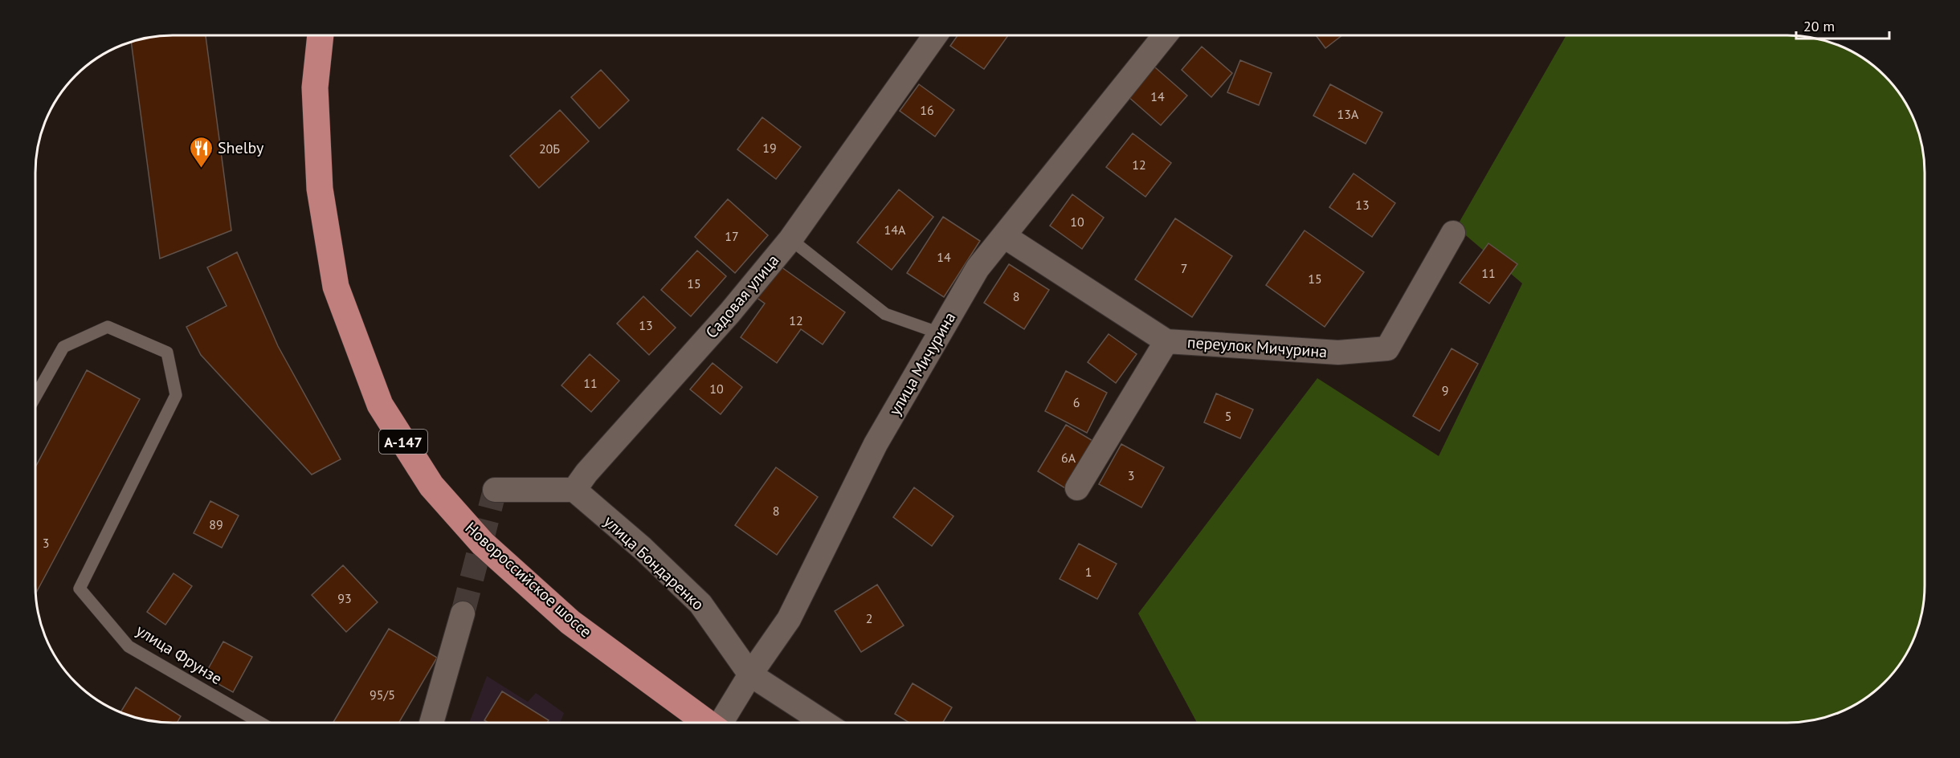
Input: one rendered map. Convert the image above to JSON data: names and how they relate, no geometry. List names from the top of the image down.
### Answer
{
  "streets": {
    "highway": ["А-147", "Новороссийское шоссе"],
    "street": [
      "Садовая улица",
      "переулок Мичурина",
      "улица Мичурина",
      "улица Бондаренко"
    ],
    "lane": ["улица Фрунзе"]
  },
  "crossings": [
    ["Садовая улица", "улица Бондаренко"],
    ["улица Мичурина", "улица Бондаренко"]
  ],
  "places": {
    "restaurant": ["Shelby"]
  },
  "house_numbers": [
    "14",
    "16",
    "13А",
    "19",
    "20Б",
    "12",
    "13",
    "10",
    "14А",
    "17",
    "14",
    "7",
    "11",
    "15",
    "15",
    "8",
    "12",
    "13",
    "11",
    "10",
    "9",
    "6",
    "5",
    "6А",
    "3",
    "8",
    "89",
    "3",
    "1",
    "93",
    "2",
    "95/5"
  ],
  "scale_bar": "20 m"
}
